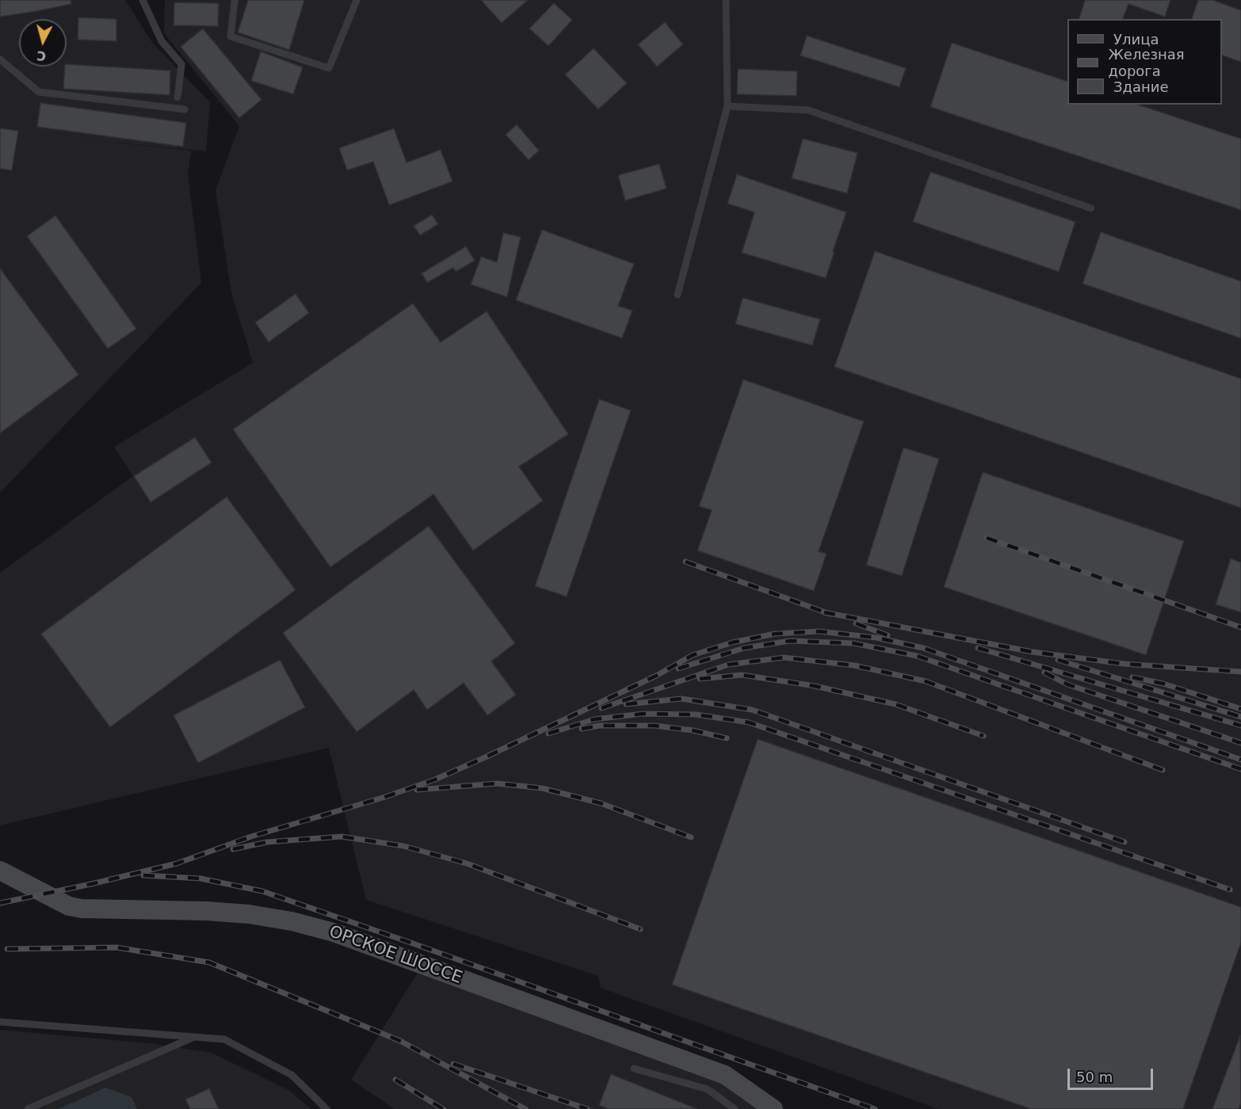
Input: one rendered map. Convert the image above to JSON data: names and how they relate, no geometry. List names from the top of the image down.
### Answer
{
  "streets": {
    "street": ["ОРСКОЕ ШОССЕ"]
  },
  "legend": ["Улица", "Железная дорога", "Здание"],
  "scale_bar": "50 m",
  "north": "bottom"
}
